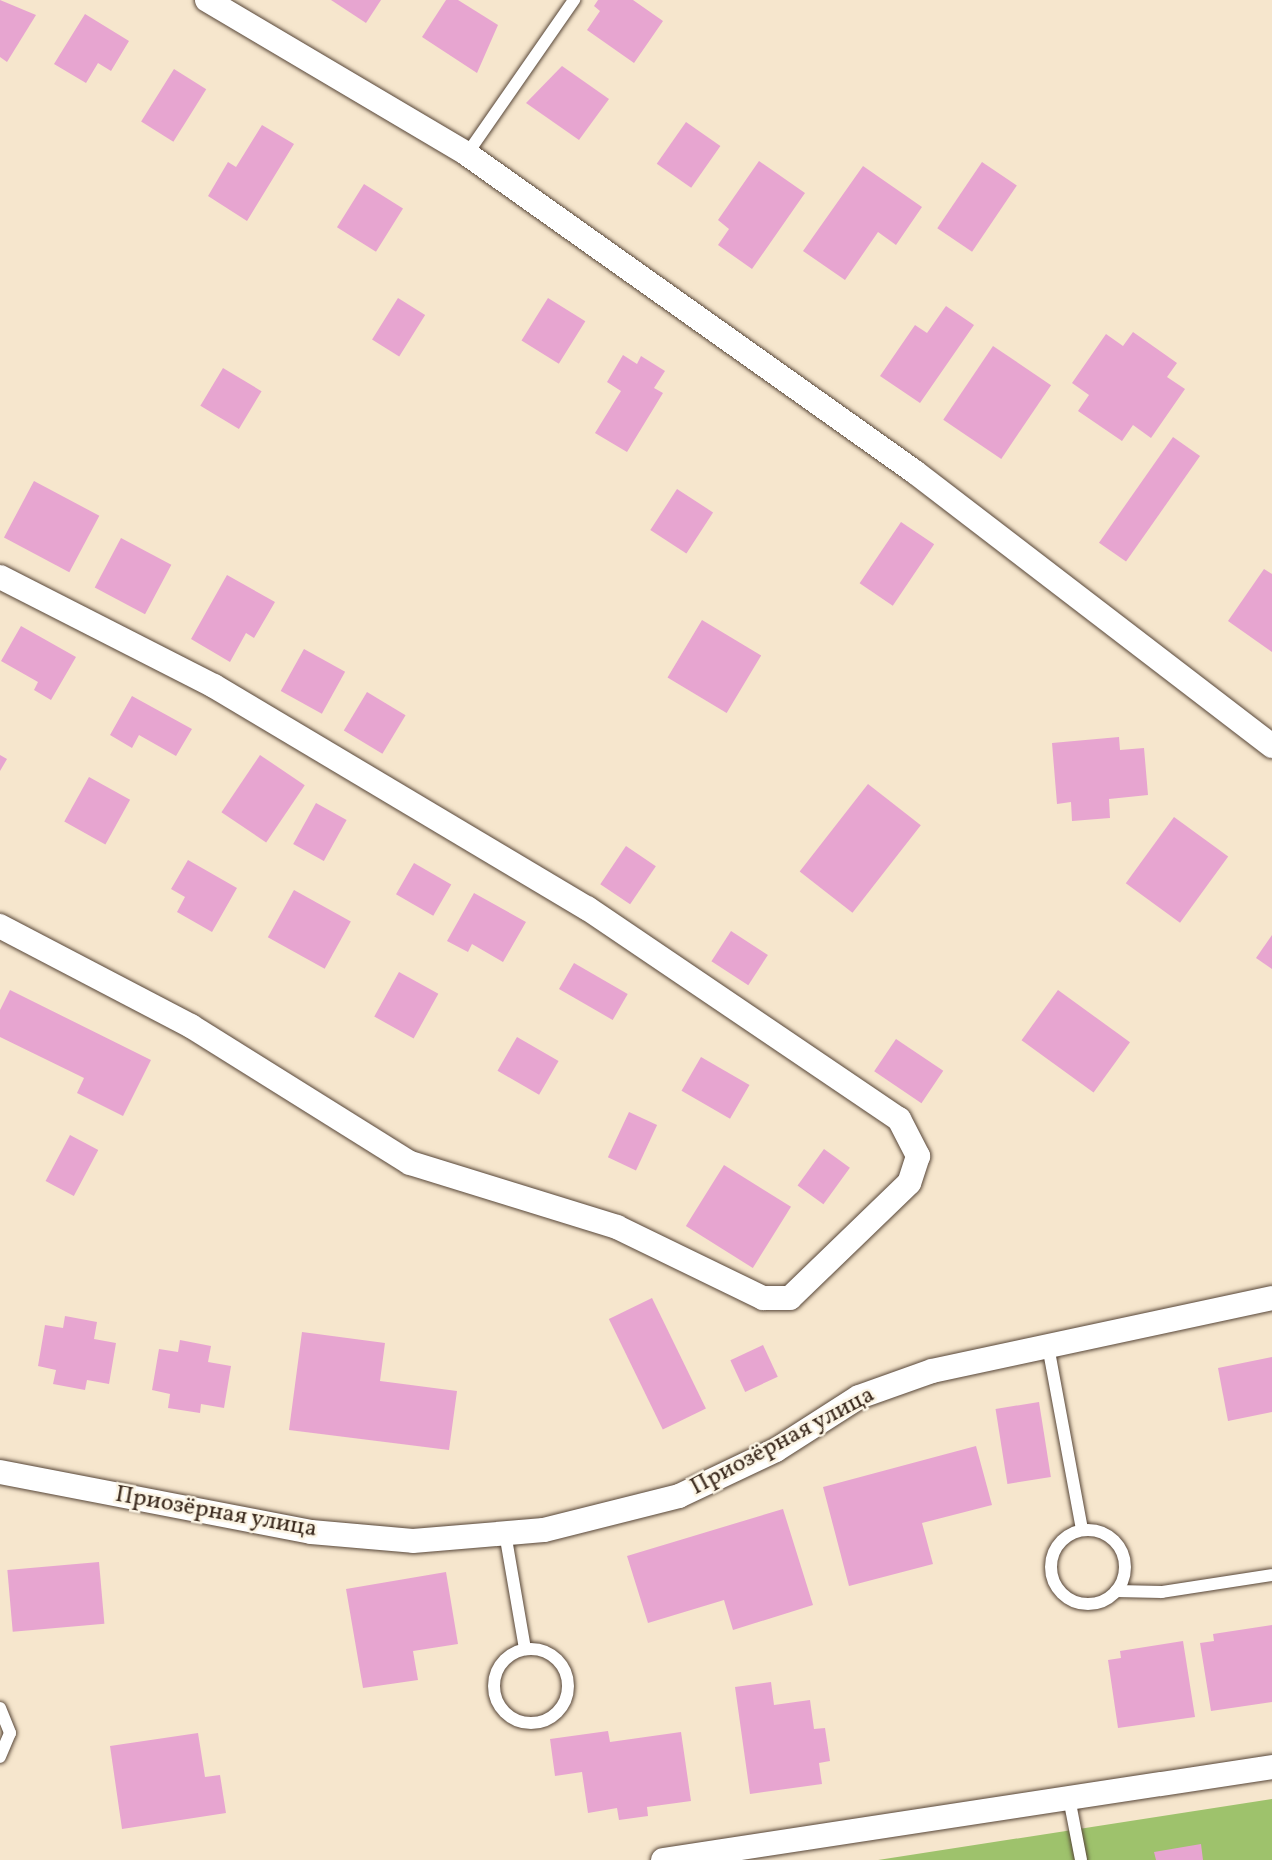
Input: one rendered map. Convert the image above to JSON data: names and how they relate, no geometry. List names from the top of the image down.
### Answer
{
  "streets": {
    "street": ["Приозёрная улица"]
  }
}
